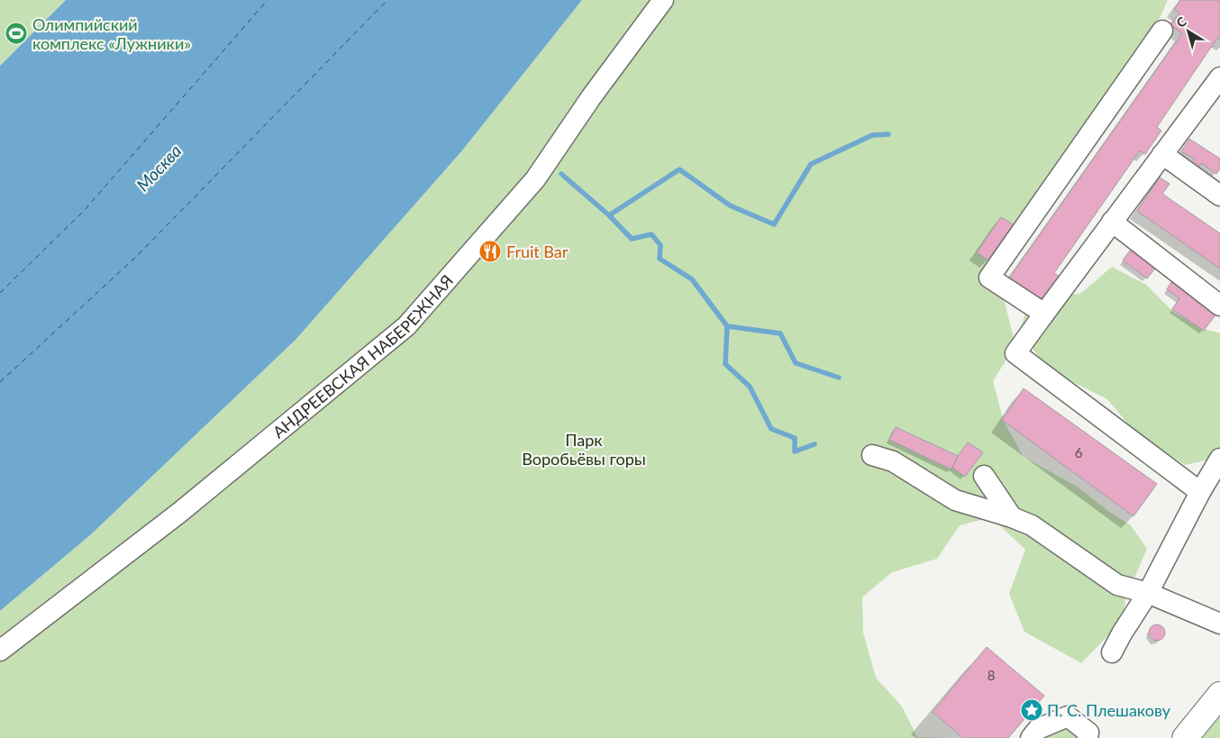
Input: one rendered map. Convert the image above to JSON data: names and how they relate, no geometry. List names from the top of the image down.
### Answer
{
  "streets": {
    "lane": ["АНДРЕЕВСКАЯ НАБЕРЕЖНАЯ"]
  },
  "water": ["Москва"],
  "parks": ["Парк Воробьёвы горы"],
  "places": {
    "sports": ["Олимпийский комплекс «Лужники»"],
    "restaurant": ["Fruit Bar"],
    "place": ["П. С. Плешакову"]
  },
  "house_numbers": ["6", "8"],
  "north": "top left"
}
